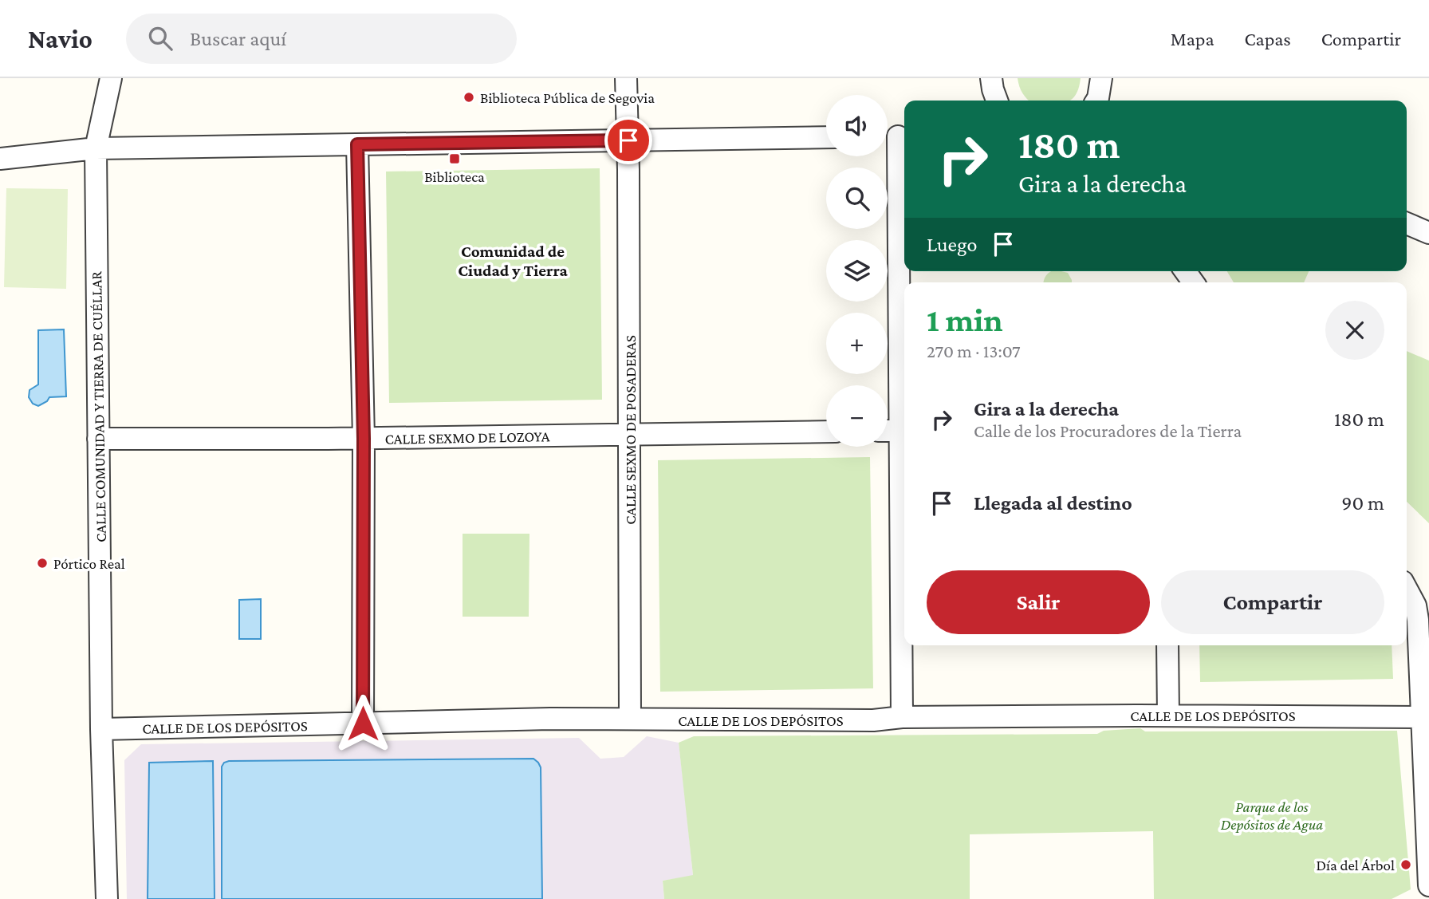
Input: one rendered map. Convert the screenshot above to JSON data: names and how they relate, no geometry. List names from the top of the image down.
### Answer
{
  "streets": {
    "street": [
      "CALLE COMUNIDAD Y TIERRA DE CUÉLLAR",
      "CALLE SEXMO DE POSADERAS",
      "CALLE SEXMO DE LOZOYA",
      "CALLE DE LOS DEPÓSITOS"
    ]
  },
  "crossings": [
    ["CALLE COMUNIDAD Y TIERRA DE CUÉLLAR", "CALLE SEXMO DE LOZOYA"],
    ["CALLE COMUNIDAD Y TIERRA DE CUÉLLAR", "CALLE DE LOS DEPÓSITOS"],
    ["CALLE SEXMO DE POSADERAS", "CALLE SEXMO DE LOZOYA"],
    ["CALLE SEXMO DE POSADERAS", "CALLE DE LOS DEPÓSITOS"]
  ],
  "districts": ["Comunidad de Ciudad y Tierra"],
  "parks": ["Parque de los Depósitos de Agua"],
  "places": {
    "other": ["Biblioteca Pública de Segovia", "Pórtico Real", "Día del Árbol"],
    "transit": ["Biblioteca"]
  },
  "page": {
    "header": "Navio",
    "search": "Buscar aquí",
    "nav": ["Mapa", "Capas", "Compartir"],
    "map_buttons": ["+", "−"],
    "turn": ["180 m", "Gira a la derecha"],
    "then": "Luego",
    "heading": ["1 min", "270 m · 13:07"],
    "list": [
      {
        "name": "Gira a la derecha",
        "note": "Calle de los Procuradores de la Tierra",
        "value": "180 m"
      },
      {
        "name": "Llegada al destino",
        "value": "90 m"
      }
    ],
    "buttons": ["Salir", "Compartir"]
  }
}
